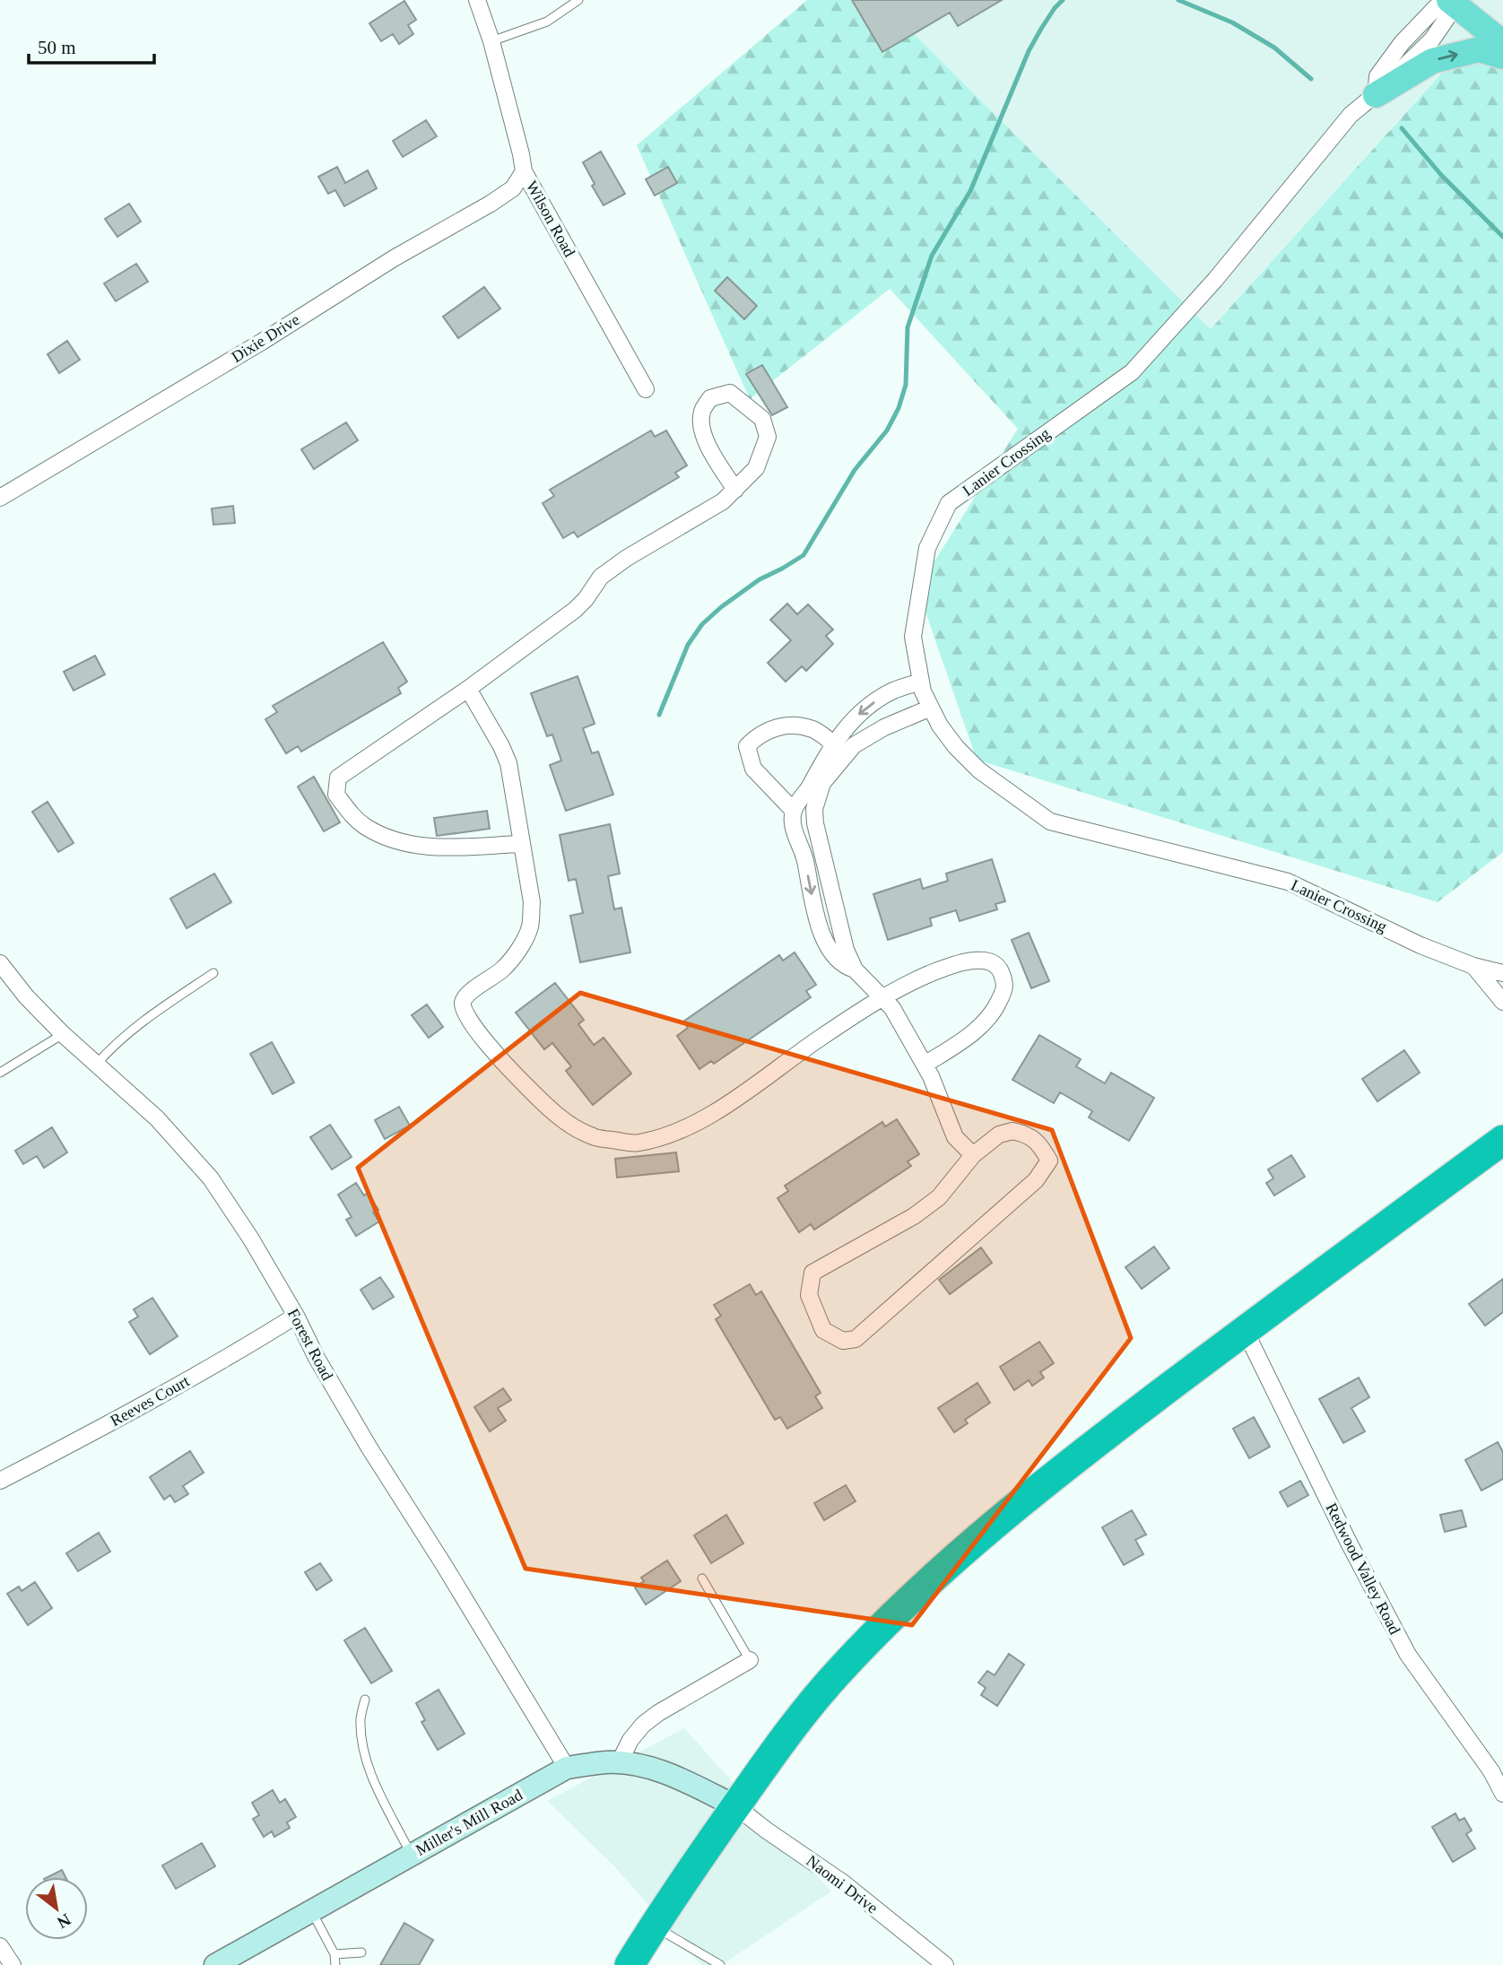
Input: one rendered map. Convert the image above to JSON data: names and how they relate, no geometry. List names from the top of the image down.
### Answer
{
  "streets": {
    "street": [
      "Wilson Road",
      "Dixie Drive",
      "Lanier Crossing",
      "Forest Road",
      "Reeves Court",
      "Redwood Valley Road",
      "Miller's Mill Road",
      "Naomi Drive"
    ]
  },
  "crossings": [
    ["Wilson Road", "Dixie Drive"],
    ["Forest Road", "Reeves Court"],
    ["Forest Road", "Miller's Mill Road"],
    ["Miller's Mill Road", "Naomi Drive"]
  ],
  "scale_bar": "50 m",
  "north": "bottom right"
}
